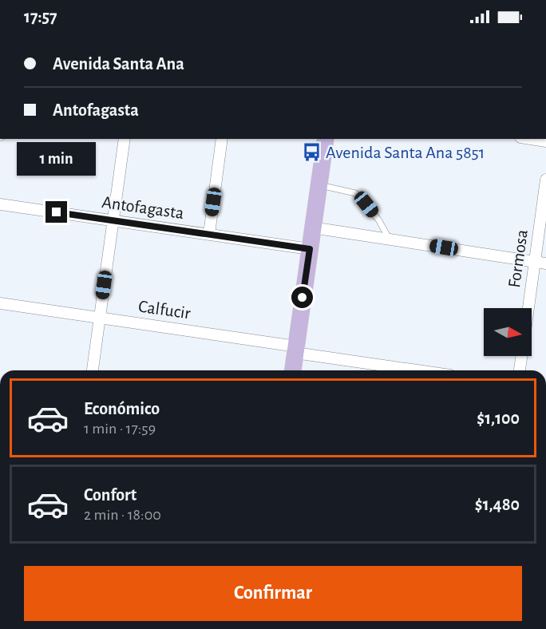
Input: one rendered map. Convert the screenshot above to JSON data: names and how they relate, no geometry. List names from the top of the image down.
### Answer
{
  "streets": {
    "street": ["Antofagasta", "Formosa", "Calfucir"]
  },
  "places": {
    "bus stop": ["Avenida Santa Ana 5851"]
  },
  "north": "right",
  "page": {
    "status": "17:57",
    "banner": ["Avenida Santa Ana", "Antofagasta"],
    "bubble": "1 min",
    "list": [
      {
        "name": "Económico",
        "note": "1 min · 17:59",
        "value": "$1,100"
      },
      {
        "name": "Confort",
        "note": "2 min · 18:00",
        "value": "$1,480"
      }
    ],
    "buttons": "Confirmar"
  }
}
